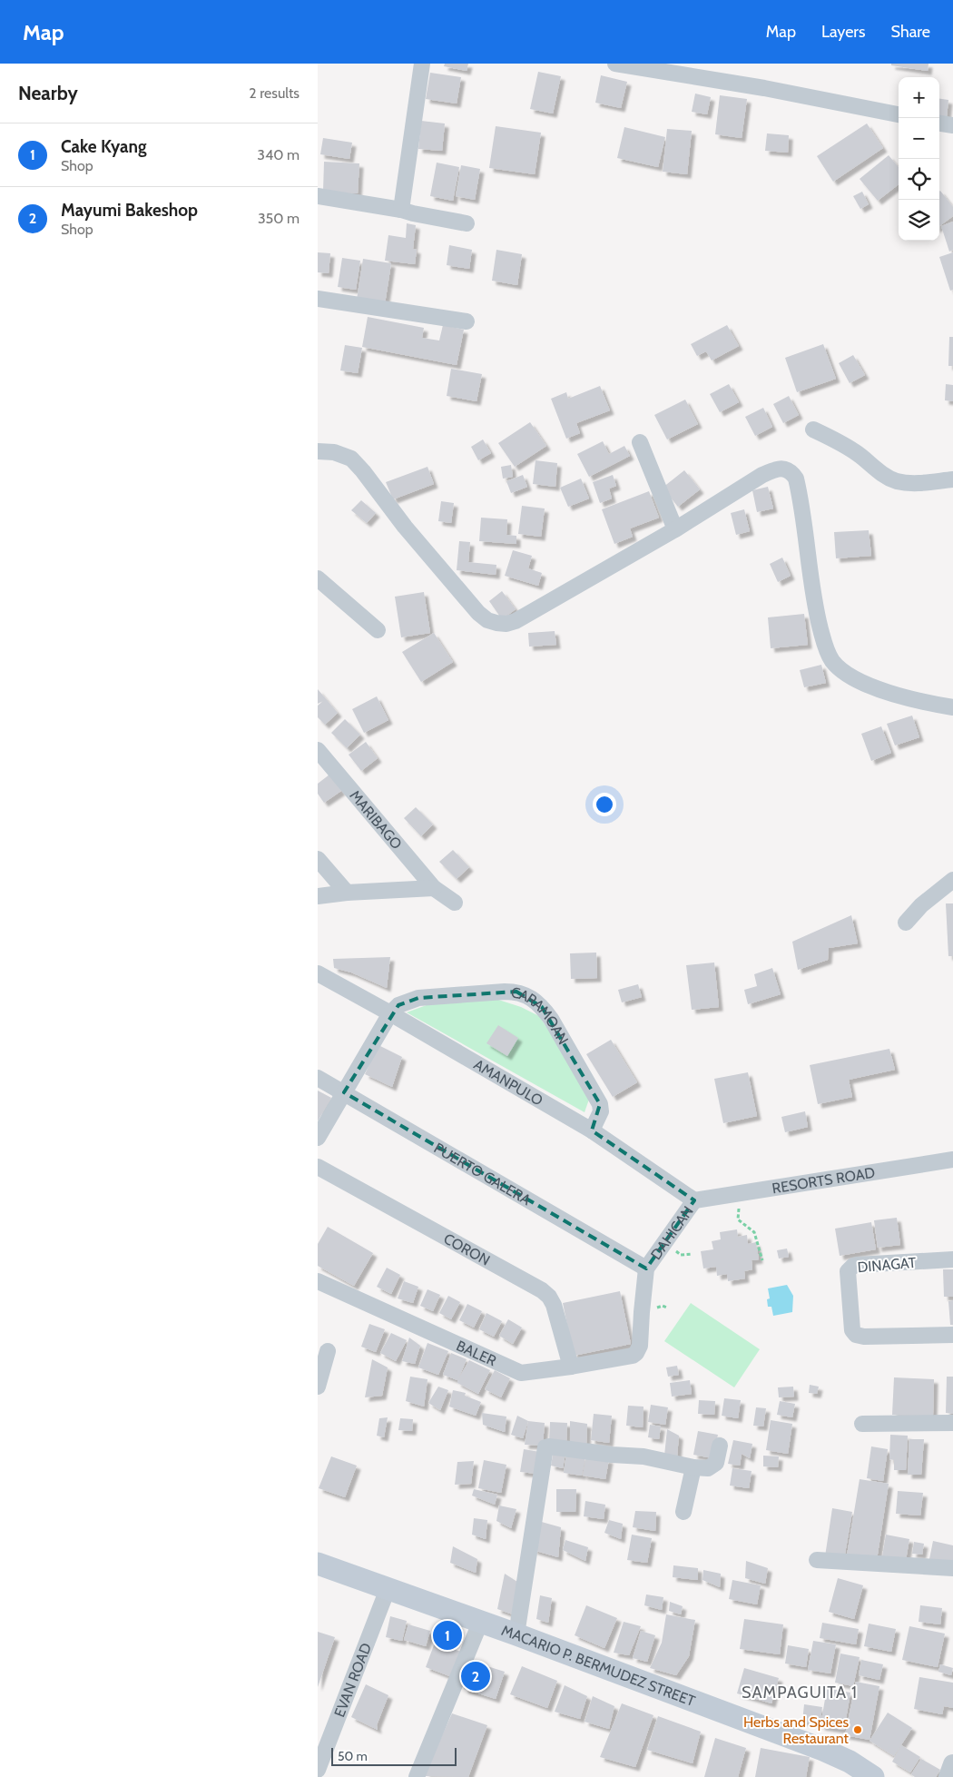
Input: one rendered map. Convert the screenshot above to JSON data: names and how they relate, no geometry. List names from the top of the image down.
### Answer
{
  "streets": {
    "main road": ["MACARIO P. BERMUDEZ STREET"],
    "street": [
      "MARIBAGO",
      "CARAMOAN",
      "AMANPULO",
      "PUERTO GALERA",
      "RESORTS ROAD",
      "DAHICAN",
      "CORON",
      "DINAGAT",
      "BALER",
      "EVAN ROAD"
    ]
  },
  "crossings": [
    ["CARAMOAN", "AMANPULO"],
    ["AMANPULO", "RESORTS ROAD"],
    ["AMANPULO", "DAHICAN"],
    ["PUERTO GALERA", "DAHICAN"],
    ["RESORTS ROAD", "DAHICAN"],
    ["DAHICAN", "BALER"],
    ["CORON", "BALER"],
    ["MACARIO P. BERMUDEZ STREET", "EVAN ROAD"]
  ],
  "districts": ["SAMPAGUITA 1"],
  "places": ["Herbs and Spices Restaurant"],
  "scale_bar": "50 m",
  "page": {
    "header": "Map",
    "nav": ["Map", "Layers", "Share"],
    "heading": ["Nearby", "2 results"],
    "map_buttons": ["+", "−"],
    "list": [
      {
        "mark": "1",
        "name": "Cake Kyang",
        "note": "Shop",
        "value": "340 m"
      },
      {
        "mark": "2",
        "name": "Mayumi Bakeshop",
        "note": "Shop",
        "value": "350 m"
      }
    ],
    "pins": ["1", "2"],
    "scale": "50 m"
  }
}
